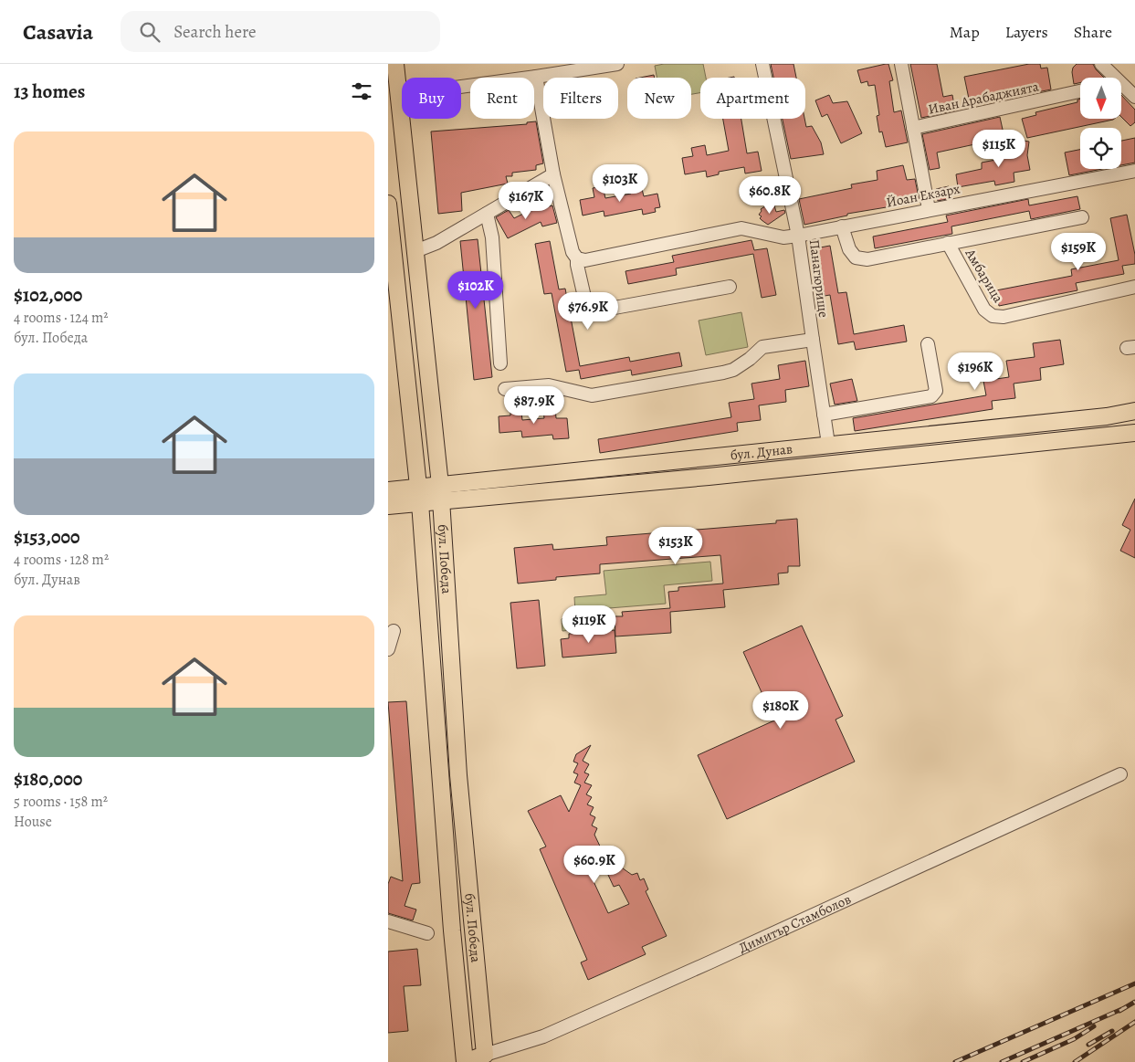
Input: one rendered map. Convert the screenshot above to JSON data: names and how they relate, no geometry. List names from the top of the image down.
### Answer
{
  "streets": {
    "main road": ["бул. Дунав", "бул. Победа", "Димитър Стамболов"],
    "street": [
      "Иван Арабаджията",
      "Йоан Екзарх",
      "Амбарица",
      "Панагюрище"
    ]
  },
  "crossings": [
    ["Йоан Екзарх", "Панагюрище"],
    ["Панагюрище", "бул. Дунав"],
    ["бул. Дунав", "бул. Победа"],
    ["бул. Победа", "Димитър Стамболов"]
  ],
  "north": "bottom",
  "page": {
    "header": "Casavia",
    "search": "Search here",
    "nav": ["Map", "Layers", "Share"],
    "heading": "13 homes",
    "chip": [
      "Buy",
      "Rent",
      "Filters",
      "New",
      "Apartment"
    ],
    "list": [
      {
        "name": "$102,000",
        "note": "4 rooms · 124 m² · бул. Победа"
      },
      {
        "name": "$153,000",
        "note": "4 rooms · 128 m² · бул. Дунав"
      },
      {
        "name": "$180,000",
        "note": "5 rooms · 158 m² · House"
      }
    ],
    "price": [
      "$115K",
      "$103K",
      "$60.8K",
      "$167K",
      "$159K",
      "$102K",
      "$76.9K",
      "$196K",
      "$87.9K",
      "$153K",
      "$119K",
      "$180K",
      "$60.9K"
    ]
  }
}
